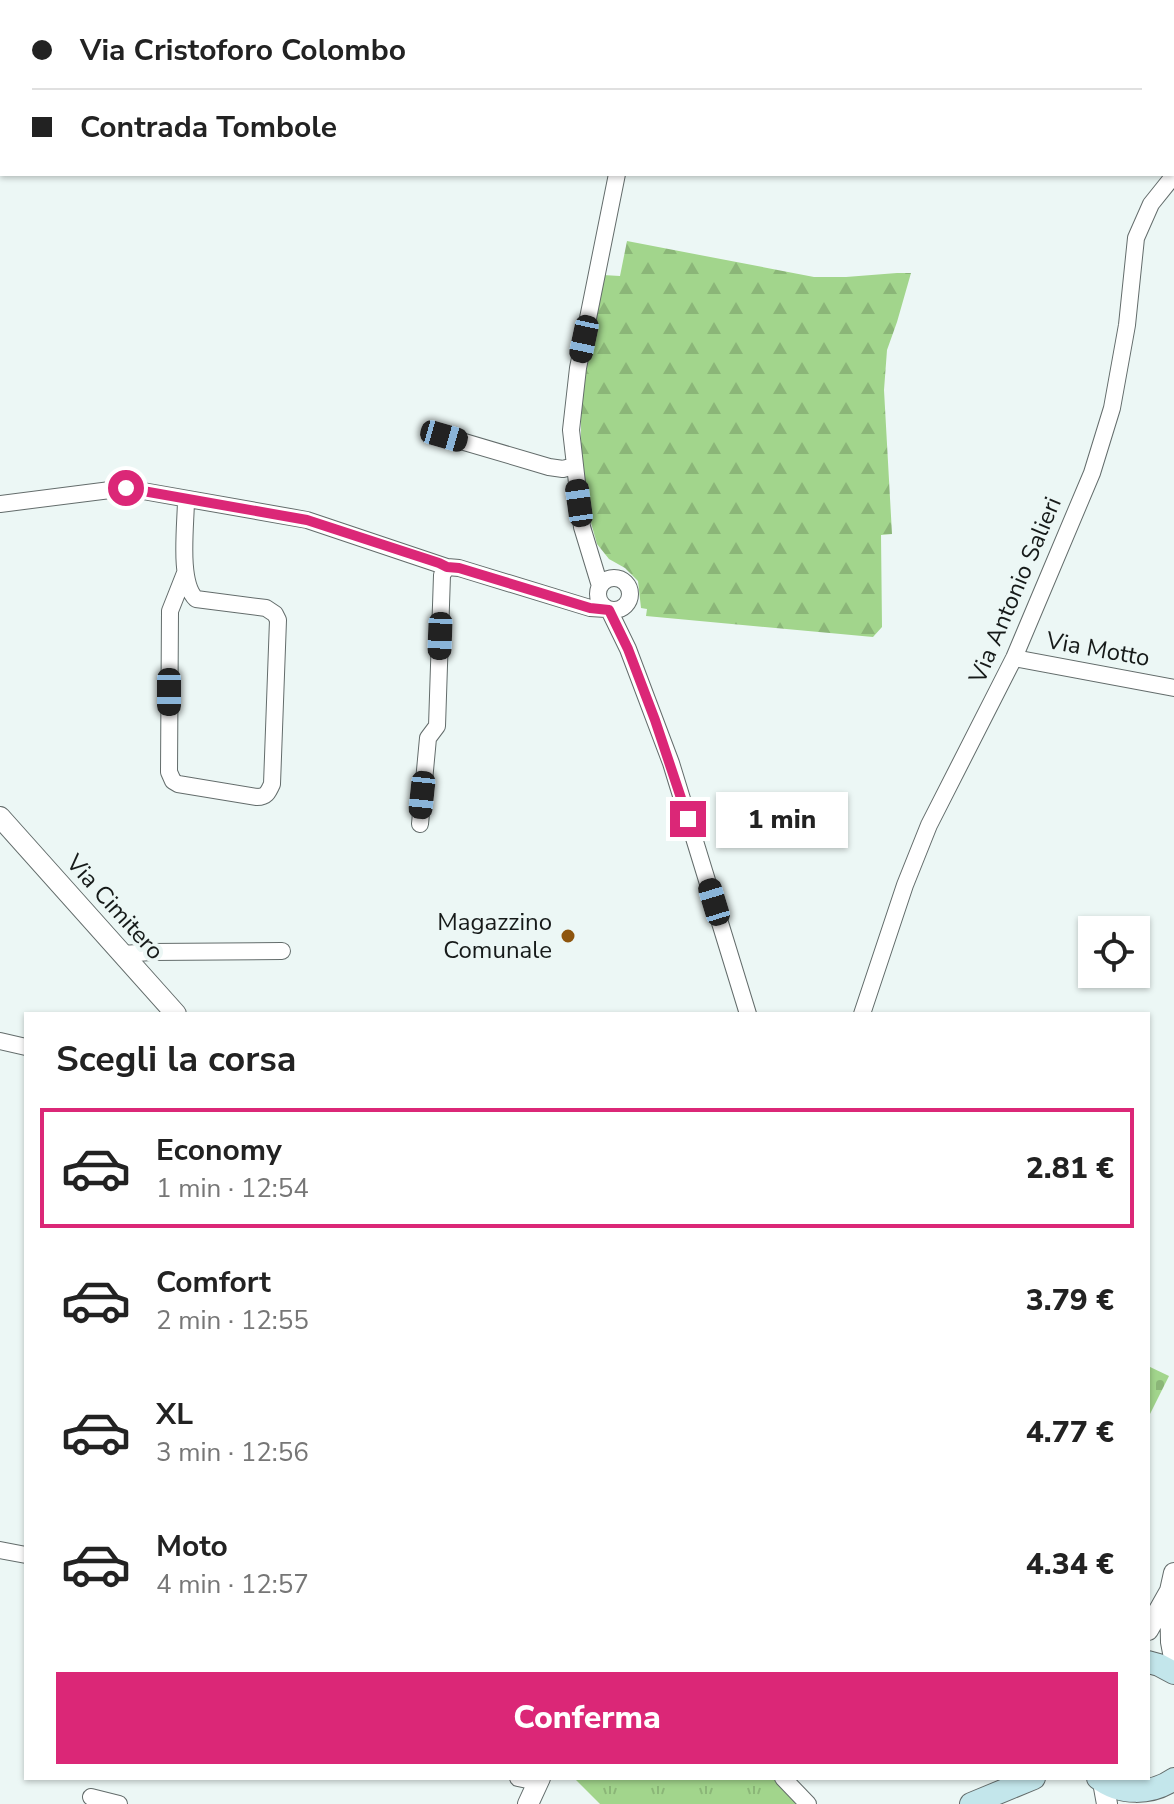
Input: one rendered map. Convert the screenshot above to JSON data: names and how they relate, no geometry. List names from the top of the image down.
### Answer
{
  "streets": {
    "street": ["Via Antonio Salieri", "Via Motto", "Via Cimitero"]
  },
  "crossings": [
    ["Via Antonio Salieri", "Via Motto"]
  ],
  "places": ["Magazzino Comunale"],
  "page": {
    "banner": ["Via Cristoforo Colombo", "Contrada Tombole"],
    "bubble": "1 min",
    "heading": "Scegli la corsa",
    "list": [
      {
        "name": "Economy",
        "note": "1 min · 12:54",
        "value": "2.81 €"
      },
      {
        "name": "Comfort",
        "note": "2 min · 12:55",
        "value": "3.79 €"
      },
      {
        "name": "XL",
        "note": "3 min · 12:56",
        "value": "4.77 €"
      },
      {
        "name": "Moto",
        "note": "4 min · 12:57",
        "value": "4.34 €"
      }
    ],
    "buttons": "Conferma"
  }
}
